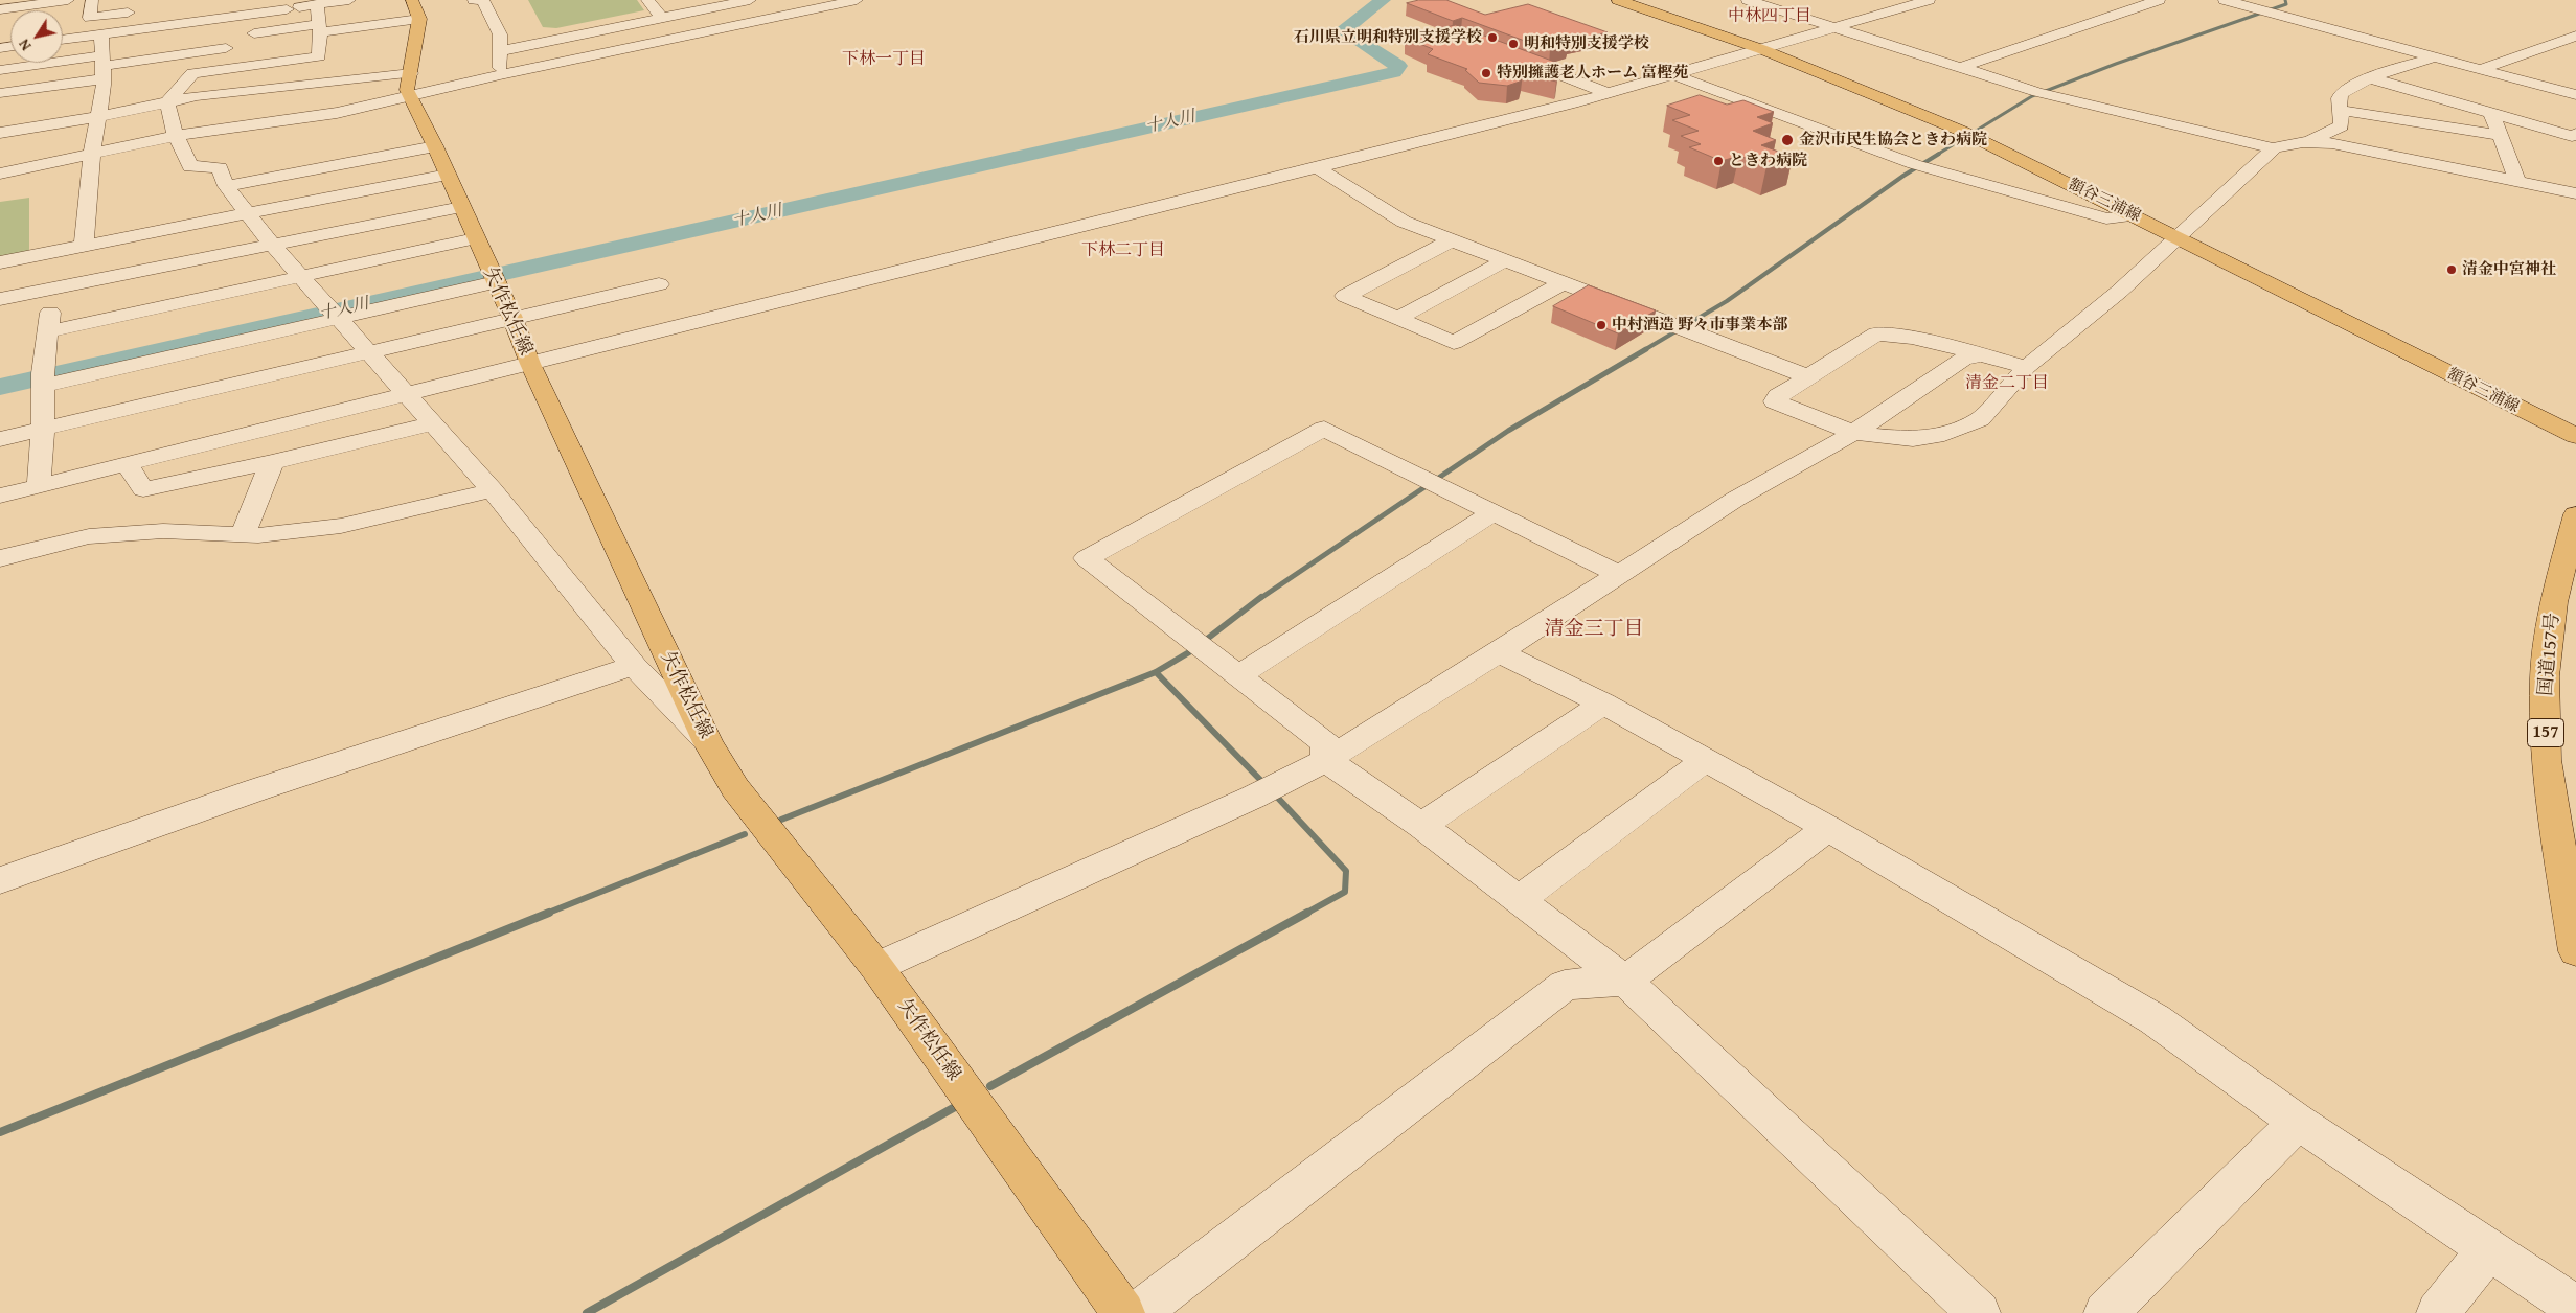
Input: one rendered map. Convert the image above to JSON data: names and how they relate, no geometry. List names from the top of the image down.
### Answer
{
  "streets": {
    "main road": [
      "額谷三浦線",
      "矢作松任線",
      "国道157号",
      "157"
    ]
  },
  "districts": [
    "中林四丁目",
    "下林一丁目",
    "下林二丁目",
    "清金二丁目",
    "清金三丁目"
  ],
  "water": ["十人川"],
  "places": [
    "石川県立明和特別支援学校",
    "明和特別支援学校",
    "特別擁護老人ホーム 富樫苑",
    "金沢市民生協会ときわ病院",
    "ときわ病院",
    "清金中宮神社",
    "中村酒造 野々市事業本部"
  ],
  "north": "bottom left"
}
